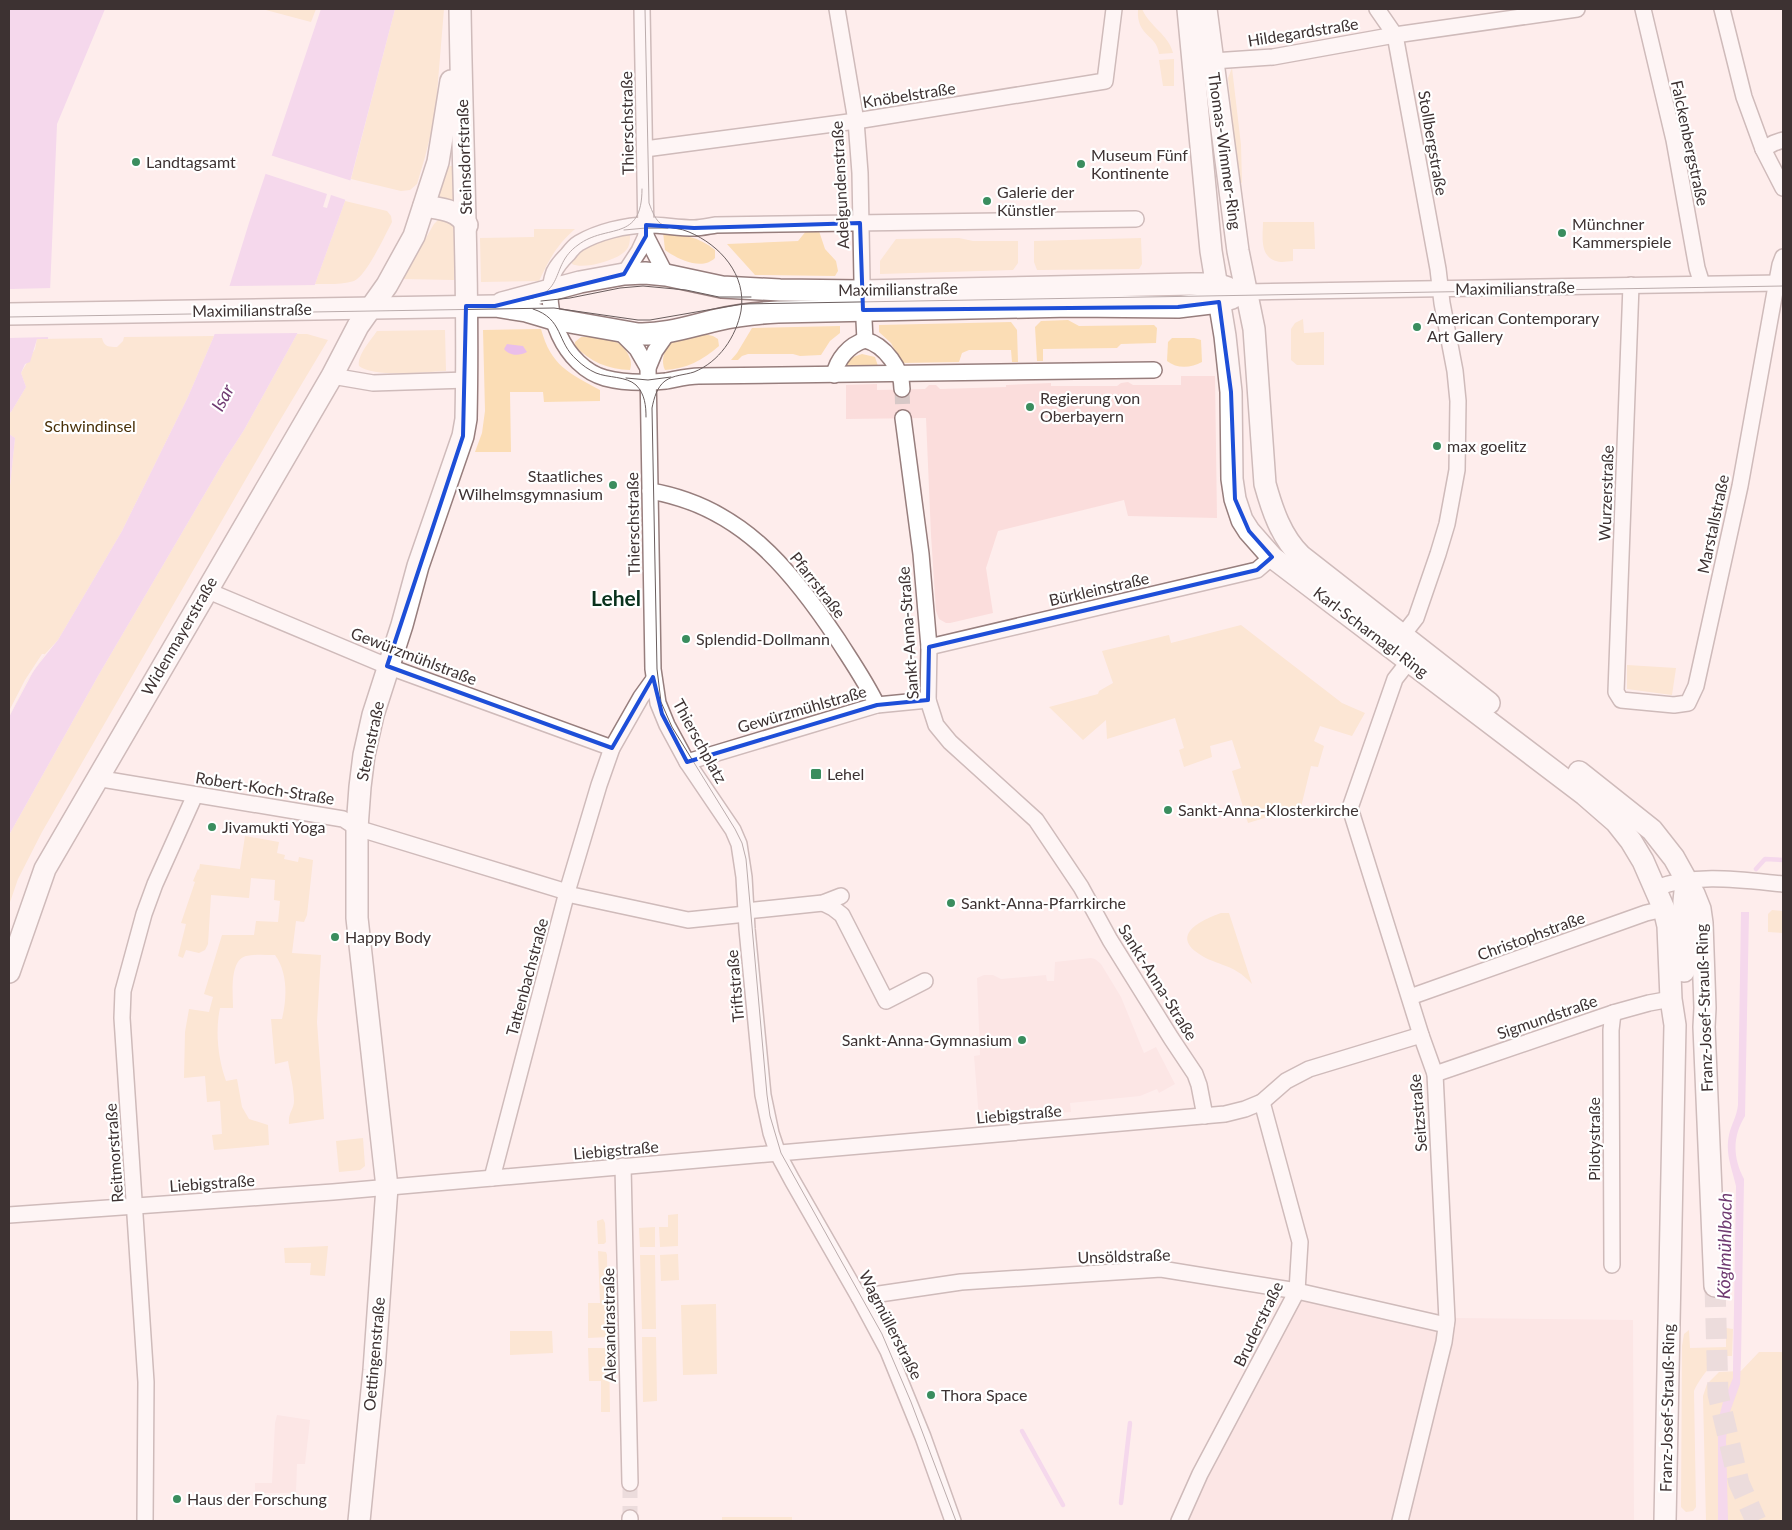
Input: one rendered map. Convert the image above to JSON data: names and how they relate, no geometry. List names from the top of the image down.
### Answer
{
  "streets": {
    "main road": [
      "Thomas-Wimmer-Ring",
      "Steinsdorfstraße",
      "Maximilianstraße",
      "Karl-Scharnagl-Ring",
      "Widenmayerstraße",
      "Sternstraße",
      "Franz-Josef-Strauß-Ring",
      "Oettingenstraße"
    ],
    "street": [
      "Hildegardstraße",
      "Knöbelstraße",
      "Thierschstraße",
      "Stollbergstraße",
      "Falckenbergstraße",
      "Adelgundenstraße",
      "Wurzerstraße",
      "Marstallstraße",
      "Pfarrstraße",
      "Bürkleinstraße",
      "Sankt-Anna-Straße",
      "Gewürzmühlstraße",
      "Thierschplatz",
      "Robert-Koch-Straße",
      "Christophstraße",
      "Tattenbachstraße",
      "Triftstraße",
      "Sigmundstraße",
      "Seitzstraße",
      "Liebigstraße",
      "Pilotystraße",
      "Reitmorstraße",
      "Unsöldstraße",
      "Bruderstraße",
      "Alexandrastraße",
      "Wagmüllerstraße"
    ]
  },
  "crossings": [
    ["Hildegardstraße", "Stollbergstraße"],
    ["Hildegardstraße", "Thomas-Wimmer-Ring"],
    ["Knöbelstraße", "Thierschstraße"],
    ["Knöbelstraße", "Adelgundenstraße"],
    ["Thierschstraße", "Maximilianstraße"],
    ["Thierschstraße", "Pfarrstraße"],
    ["Thierschstraße", "Thierschplatz"],
    ["Stollbergstraße", "Maximilianstraße"],
    ["Stollbergstraße", "Karl-Scharnagl-Ring"],
    ["Falckenbergstraße", "Maximilianstraße"],
    ["Thomas-Wimmer-Ring", "Maximilianstraße"],
    ["Thomas-Wimmer-Ring", "Karl-Scharnagl-Ring"],
    ["Steinsdorfstraße", "Maximilianstraße"],
    ["Steinsdorfstraße", "Widenmayerstraße"],
    ["Steinsdorfstraße", "Sternstraße"],
    ["Adelgundenstraße", "Maximilianstraße"],
    ["Maximilianstraße", "Wurzerstraße"],
    ["Maximilianstraße", "Marstallstraße"],
    ["Maximilianstraße", "Karl-Scharnagl-Ring"],
    ["Maximilianstraße", "Widenmayerstraße"],
    ["Maximilianstraße", "Sternstraße"],
    ["Wurzerstraße", "Marstallstraße"],
    ["Pfarrstraße", "Gewürzmühlstraße"],
    ["Bürkleinstraße", "Karl-Scharnagl-Ring"],
    ["Bürkleinstraße", "Sankt-Anna-Straße"],
    ["Karl-Scharnagl-Ring", "Christophstraße"],
    ["Karl-Scharnagl-Ring", "Franz-Josef-Strauß-Ring"],
    ["Karl-Scharnagl-Ring", "Seitzstraße"],
    ["Sankt-Anna-Straße", "Gewürzmühlstraße"],
    ["Sankt-Anna-Straße", "Liebigstraße"],
    ["Widenmayerstraße", "Gewürzmühlstraße"],
    ["Widenmayerstraße", "Robert-Koch-Straße"],
    ["Gewürzmühlstraße", "Sternstraße"],
    ["Gewürzmühlstraße", "Thierschplatz"],
    ["Gewürzmühlstraße", "Tattenbachstraße"],
    ["Sternstraße", "Robert-Koch-Straße"],
    ["Sternstraße", "Liebigstraße"],
    ["Sternstraße", "Oettingenstraße"],
    ["Thierschplatz", "Triftstraße"],
    ["Robert-Koch-Straße", "Tattenbachstraße"],
    ["Robert-Koch-Straße", "Triftstraße"],
    ["Robert-Koch-Straße", "Reitmorstraße"],
    ["Christophstraße", "Franz-Josef-Strauß-Ring"],
    ["Christophstraße", "Seitzstraße"],
    ["Tattenbachstraße", "Liebigstraße"],
    ["Triftstraße", "Liebigstraße"],
    ["Triftstraße", "Wagmüllerstraße"],
    ["Franz-Josef-Strauß-Ring", "Sigmundstraße"],
    ["Sigmundstraße", "Seitzstraße"],
    ["Sigmundstraße", "Pilotystraße"],
    ["Seitzstraße", "Unsöldstraße"],
    ["Liebigstraße", "Reitmorstraße"],
    ["Liebigstraße", "Bruderstraße"],
    ["Liebigstraße", "Alexandrastraße"],
    ["Liebigstraße", "Wagmüllerstraße"],
    ["Liebigstraße", "Oettingenstraße"],
    ["Unsöldstraße", "Bruderstraße"],
    ["Unsöldstraße", "Wagmüllerstraße"]
  ],
  "districts": ["Lehel"],
  "water": ["Isar", "Köglmühlbach"],
  "parks": ["Schwindinsel"],
  "places": {
    "other": [
      "Landtagsamt",
      "Museum Fünf Kontinente",
      "Galerie der Künstler",
      "Münchner Kammerspiele",
      "American Contemporary Art Gallery",
      "Regierung von Oberbayern",
      "max goelitz",
      "Staatliches Wilhelmsgymnasium",
      "Splendid-Dollmann",
      "Sankt-Anna-Klosterkirche",
      "Jivamukti Yoga",
      "Sankt-Anna-Pfarrkirche",
      "Happy Body",
      "Sankt-Anna-Gymnasium",
      "Thora Space",
      "Haus der Forschung"
    ],
    "transit": ["Lehel"]
  }
}
